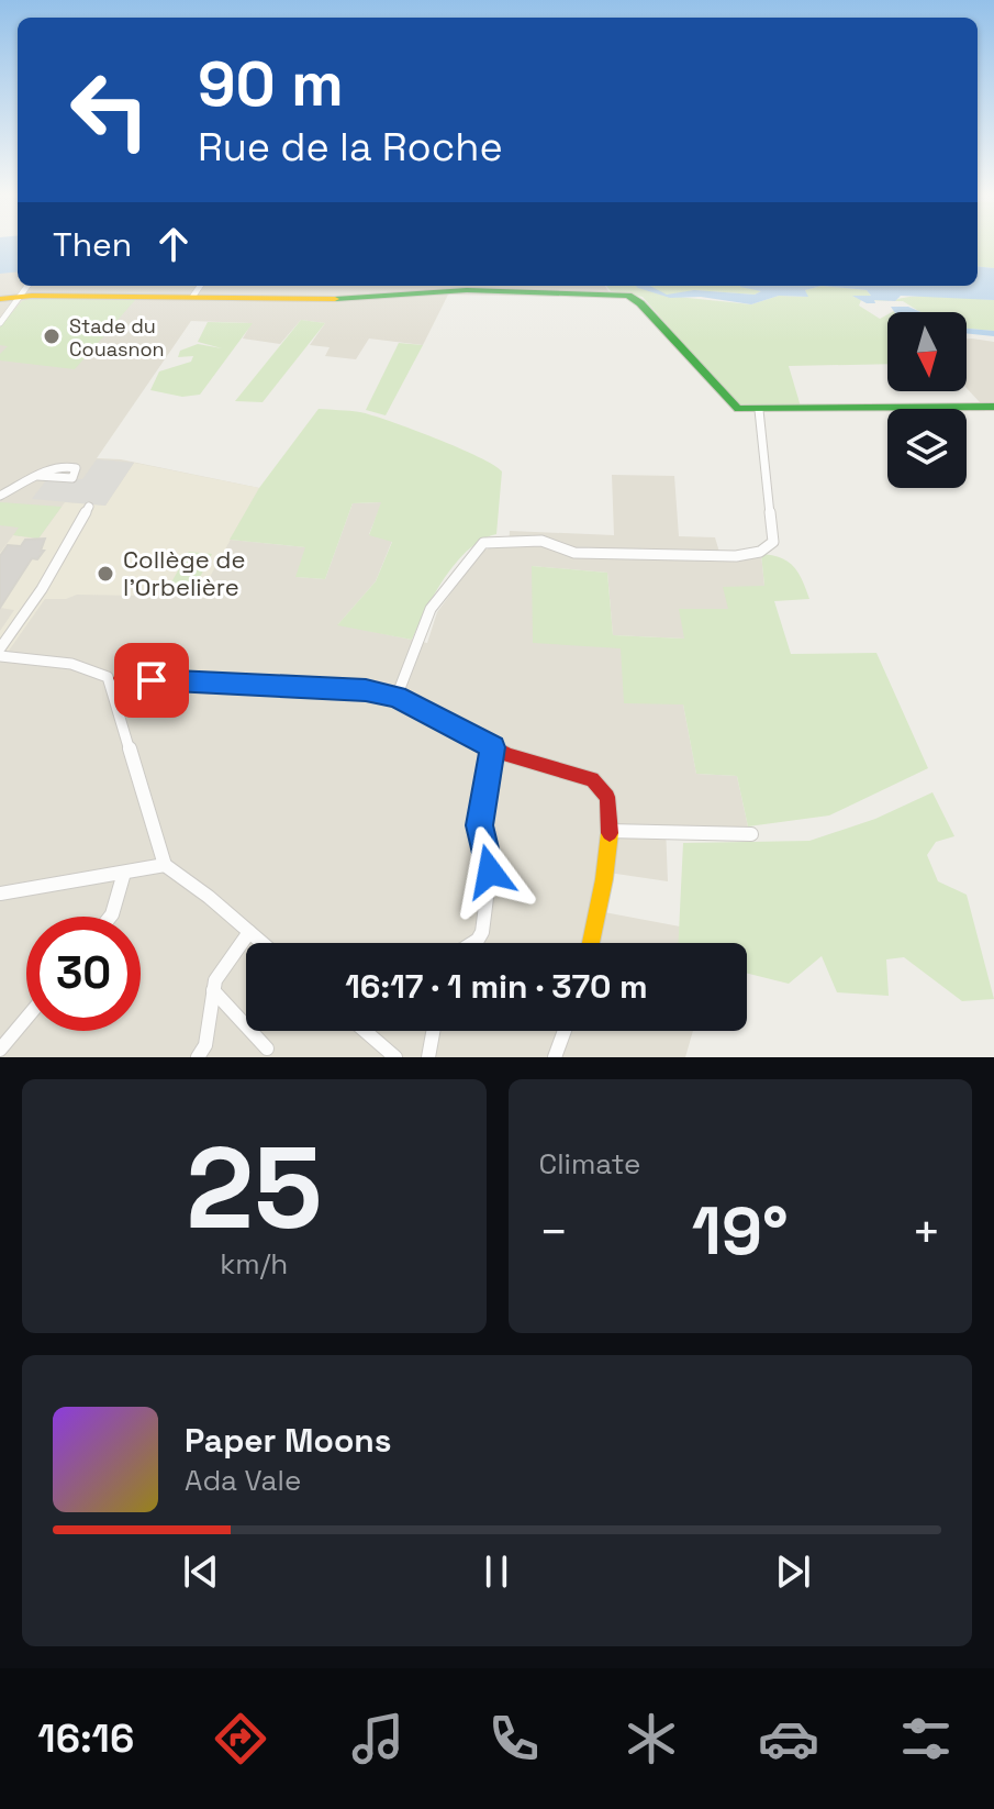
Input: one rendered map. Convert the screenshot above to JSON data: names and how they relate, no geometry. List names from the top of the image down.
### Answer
{
  "places": ["Stade du Couasnon", "Collège de l'Orbelière"],
  "north": "bottom",
  "page": {
    "turn": ["90 m", "Rue de la Roche"],
    "then": "Then",
    "limit": "30",
    "trip": "16:17 · 1 min · 370 m",
    "tile": [
      ["25", "km/h"],
      "Climate"
    ],
    "heat": ["−", "19°", "+"],
    "song": ["Paper Moons", "Ada Vale"],
    "tabs": "16:16"
  }
}
